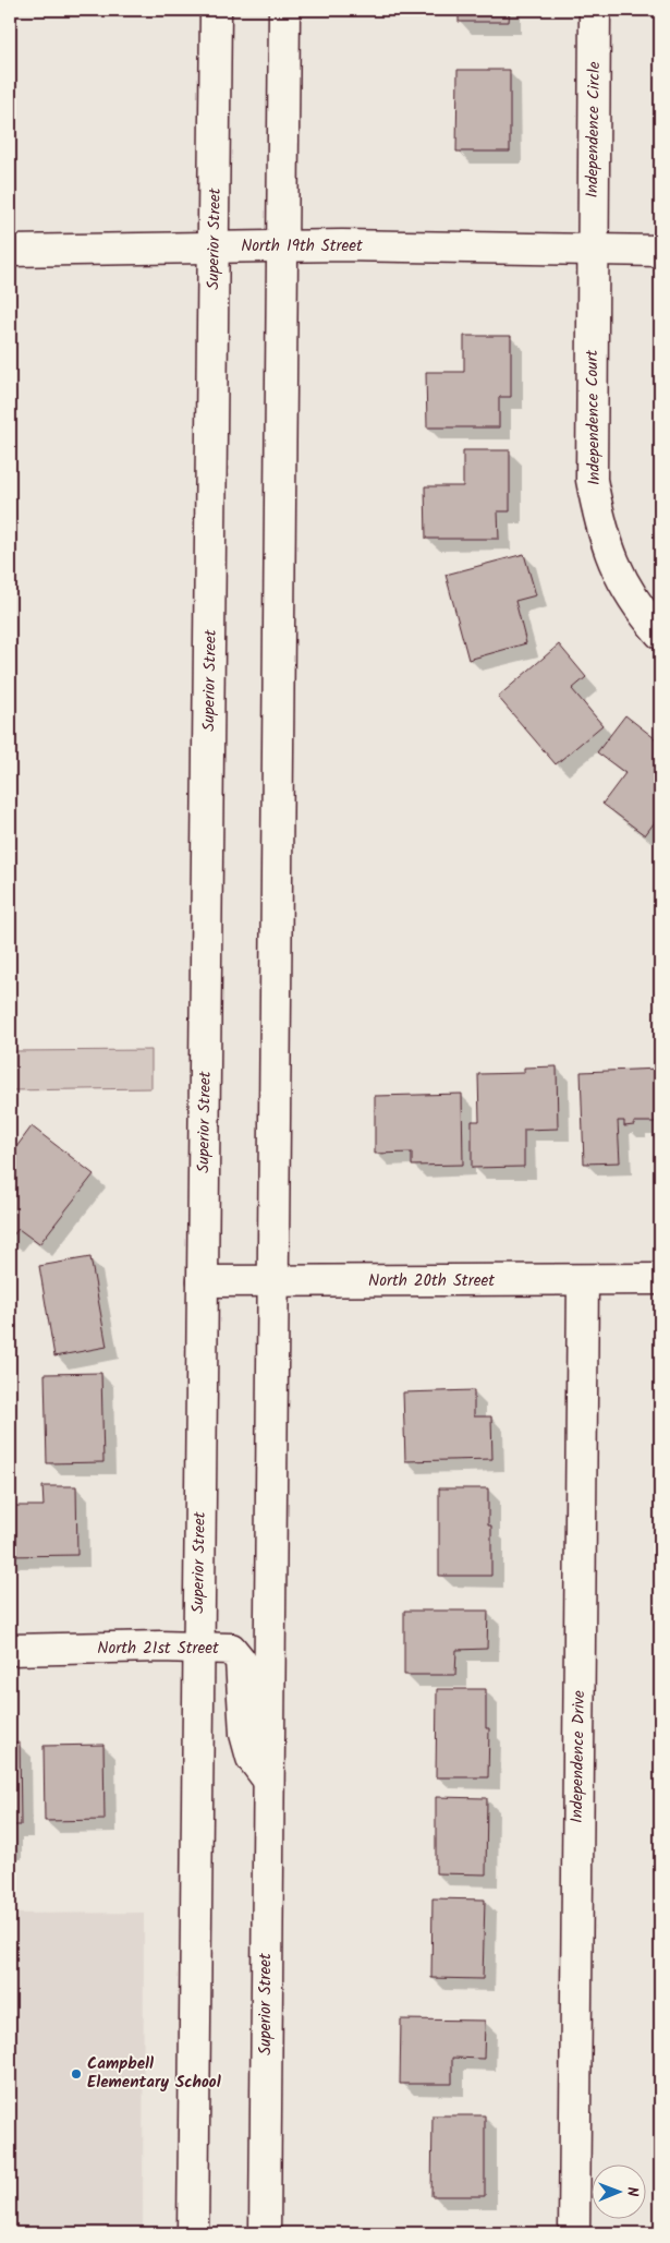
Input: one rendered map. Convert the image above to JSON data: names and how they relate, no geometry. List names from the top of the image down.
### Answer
{
  "streets": {
    "main road": [
      "Independence Circle",
      "Superior Street",
      "North 19th Street",
      "Independence Court",
      "North 20th Street",
      "North 21st Street",
      "Independence Drive"
    ]
  },
  "crossings": [
    ["Independence Circle", "North 19th Street"],
    ["Independence Circle", "Independence Court"],
    ["Superior Street", "North 19th Street"],
    ["Superior Street", "North 20th Street"],
    ["Superior Street", "North 21st Street"],
    ["North 19th Street", "Independence Court"],
    ["North 20th Street", "Independence Drive"]
  ],
  "places": ["Campbell Elementary School"],
  "north": "right"
}
